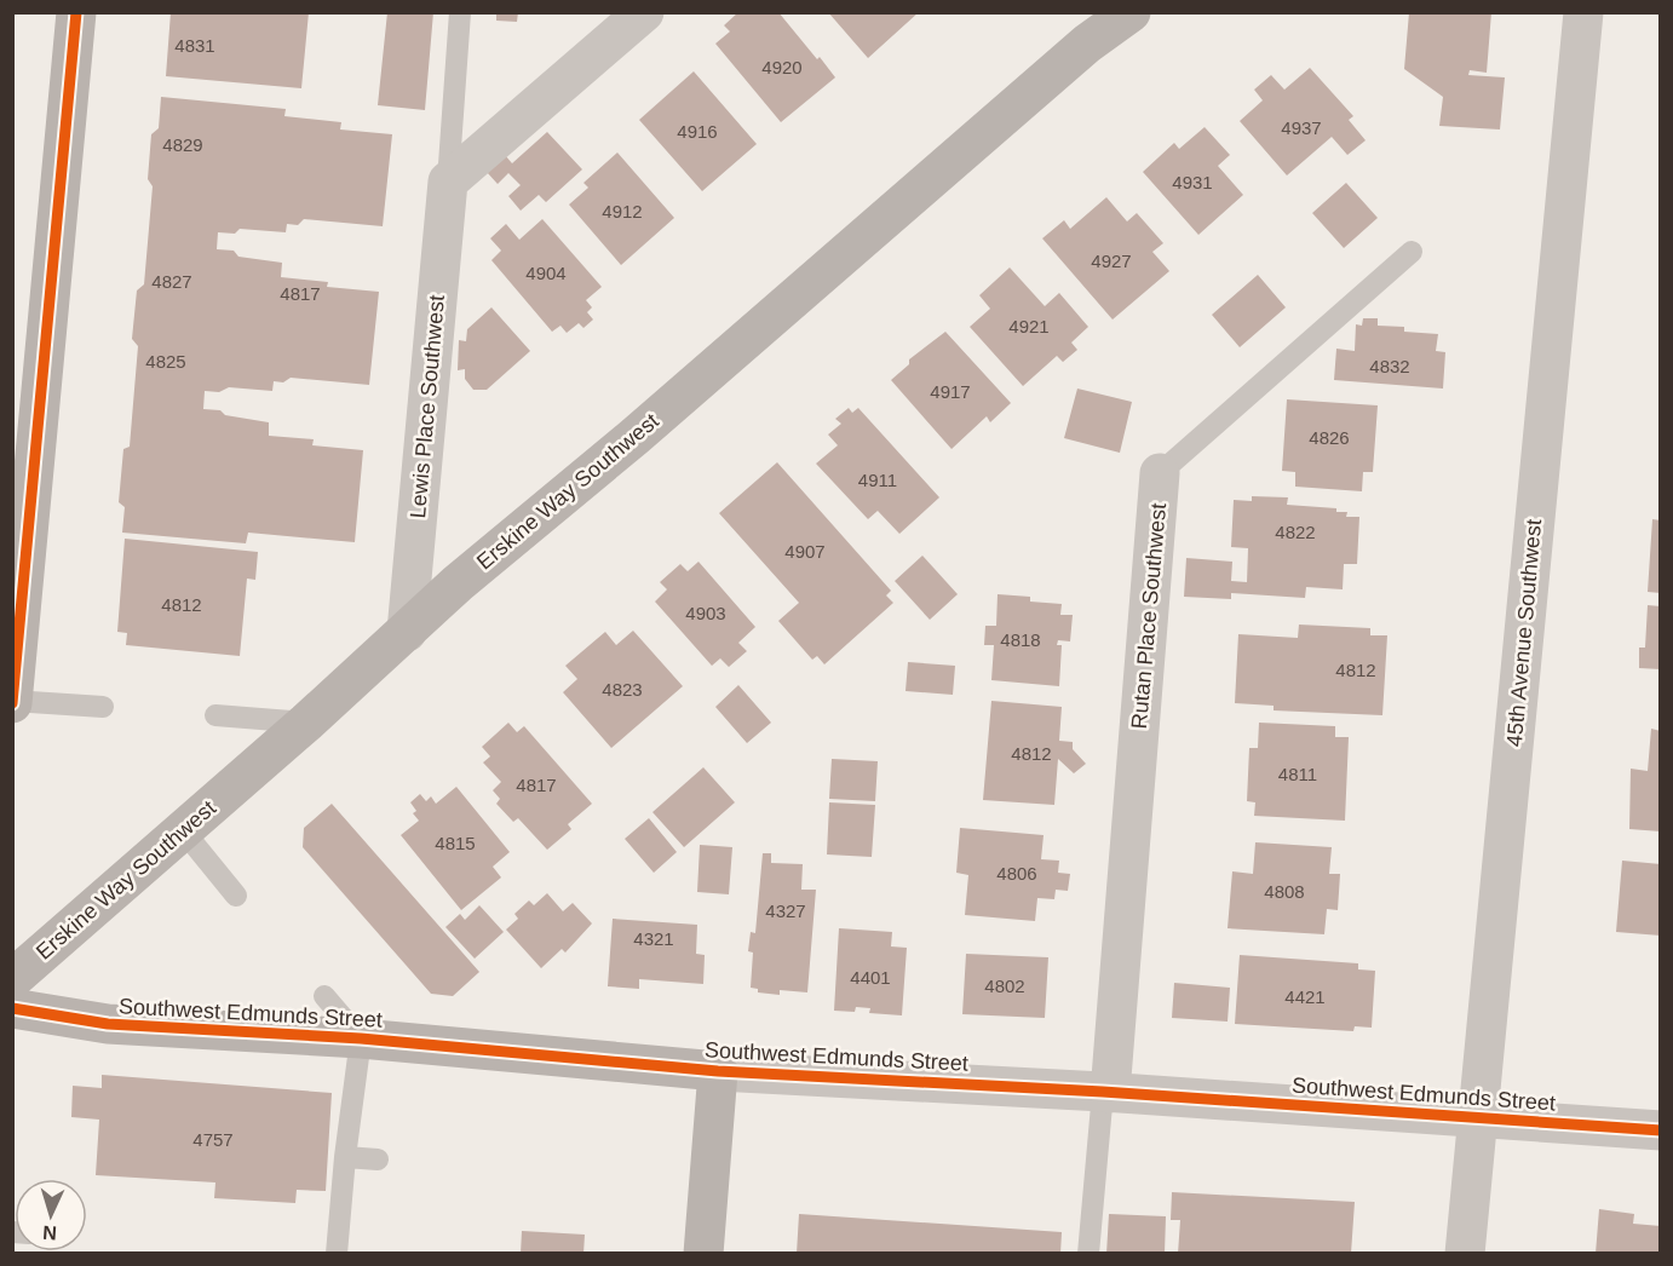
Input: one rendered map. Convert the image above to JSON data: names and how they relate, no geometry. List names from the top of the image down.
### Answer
{
  "streets": {
    "street": [
      "Lewis Place Southwest",
      "Erskine Way Southwest",
      "Rutan Place Southwest",
      "45th Avenue Southwest",
      "Southwest Edmunds Street"
    ]
  },
  "crossings": [
    ["Lewis Place Southwest", "Erskine Way Southwest"],
    ["Rutan Place Southwest", "Southwest Edmunds Street"],
    ["45th Avenue Southwest", "Southwest Edmunds Street"]
  ],
  "house_numbers": [
    "4831",
    "4920",
    "4937",
    "4916",
    "4829",
    "4931",
    "4912",
    "4927",
    "4904",
    "4827",
    "4817",
    "4921",
    "4825",
    "4832",
    "4917",
    "4826",
    "4911",
    "4822",
    "4907",
    "4812",
    "4903",
    "4818",
    "4812",
    "4823",
    "4812",
    "4811",
    "4817",
    "4815",
    "4806",
    "4808",
    "4327",
    "4321",
    "4401",
    "4802",
    "4421",
    "4757"
  ],
  "north": "bottom"
}
